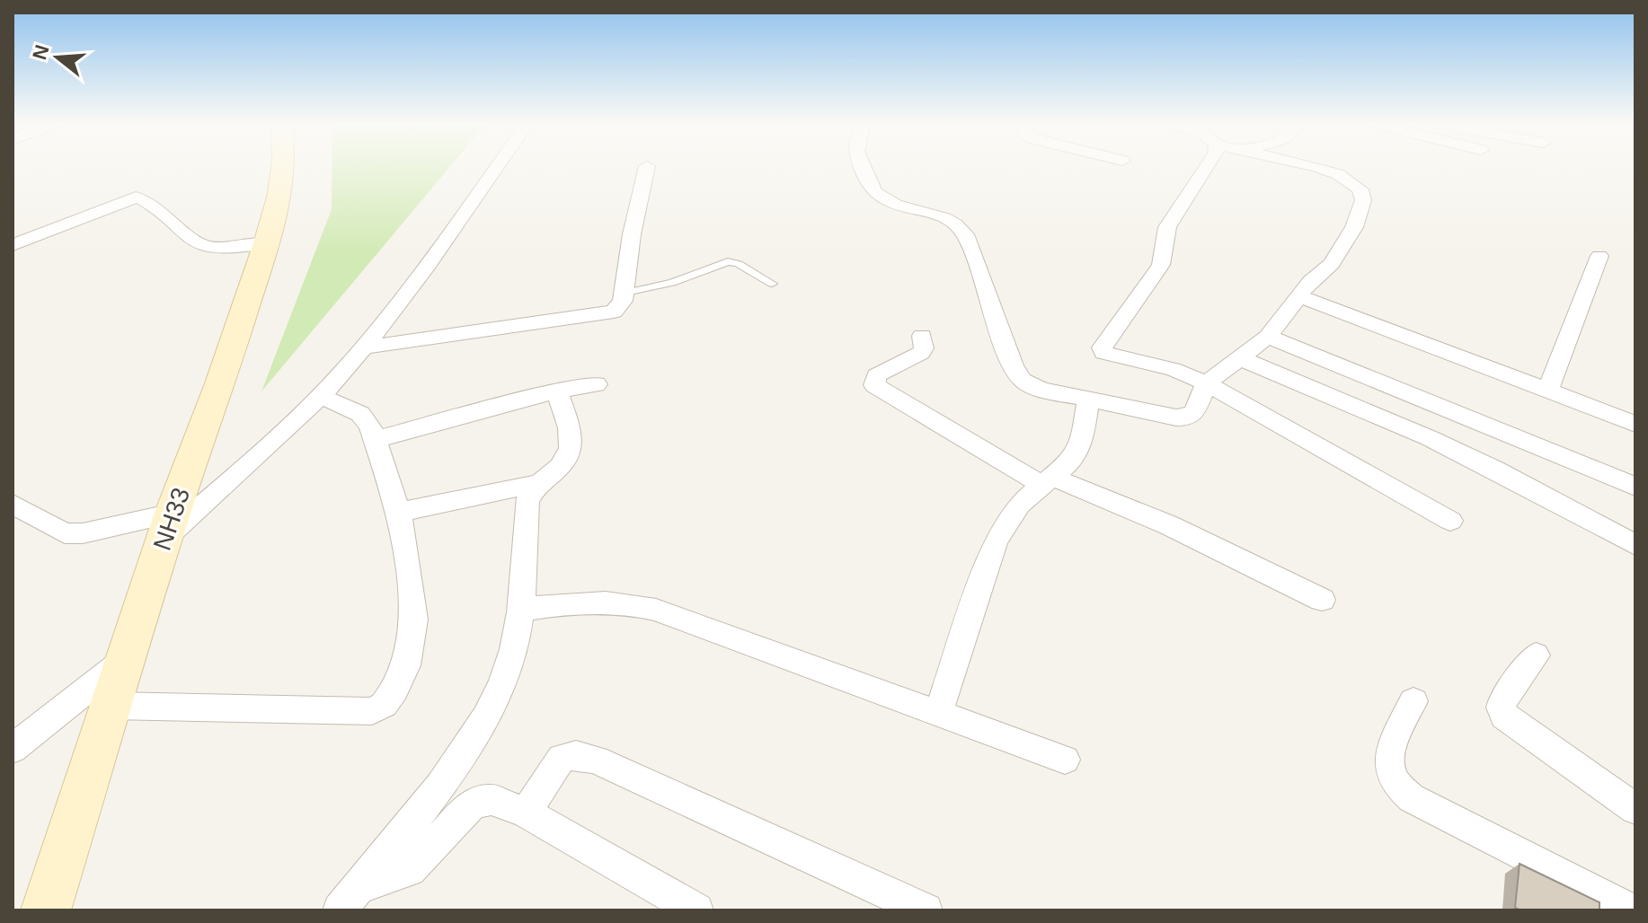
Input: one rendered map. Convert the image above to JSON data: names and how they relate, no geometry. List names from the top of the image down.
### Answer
{
  "streets": {
    "main road": ["NH33"]
  },
  "north": "left"
}
